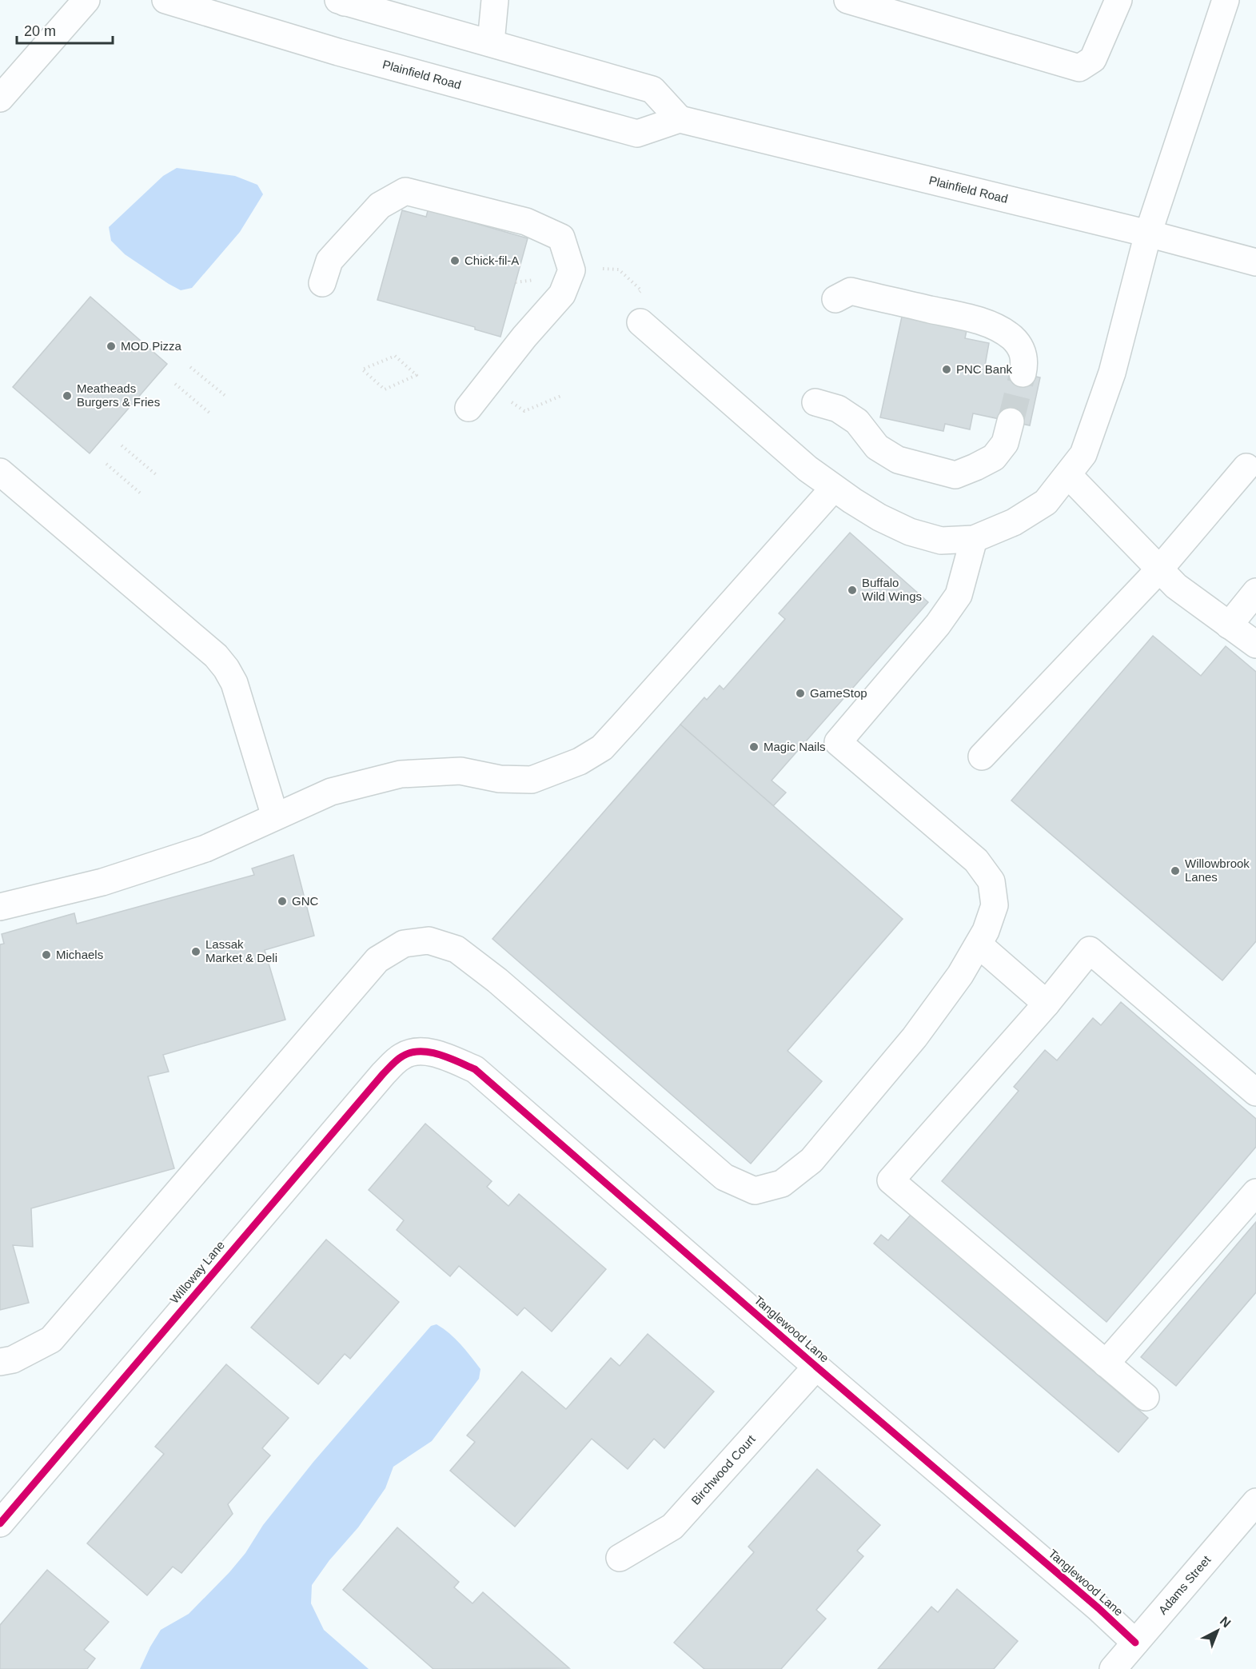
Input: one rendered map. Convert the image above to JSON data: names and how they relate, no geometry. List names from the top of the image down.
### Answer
{
  "streets": {
    "main road": [
      "Plainfield Road",
      "Willoway Lane",
      "Tanglewood Lane",
      "Birchwood Court",
      "Adams Street"
    ]
  },
  "crossings": [
    ["Willoway Lane", "Tanglewood Lane"],
    ["Tanglewood Lane", "Birchwood Court"],
    ["Tanglewood Lane", "Adams Street"]
  ],
  "places": [
    "Chick-fil-A",
    "MOD Pizza",
    "PNC Bank",
    "Meatheads Burgers & Fries",
    "Buffalo Wild Wings",
    "GameStop",
    "Magic Nails",
    "Willowbrook Lanes",
    "GNC",
    "Lassak Market & Deli",
    "Michaels"
  ],
  "scale_bar": "20 m",
  "north": "top right"
}
